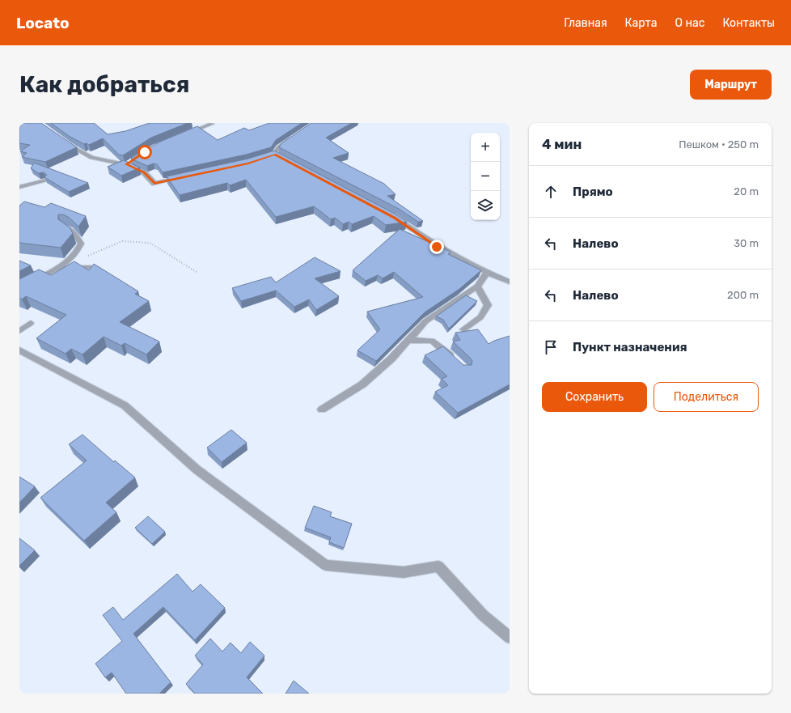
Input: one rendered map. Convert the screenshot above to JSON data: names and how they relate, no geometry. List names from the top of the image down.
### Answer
{
  "page": {
    "header": "Locato",
    "nav": [
      "Главная",
      "Карта",
      "О нас",
      "Контакты"
    ],
    "buttons": [
      "Маршрут",
      ["Сохранить", "Поделиться"]
    ],
    "title": "Как добраться",
    "heading": ["4 мин", "Пешком · 250 m"],
    "map_buttons": ["+", "−"],
    "list": [
      ["Прямо", "20 m"],
      ["Налево", "30 m"],
      ["Налево", "200 m"],
      "Пункт назначения"
    ]
  }
}
